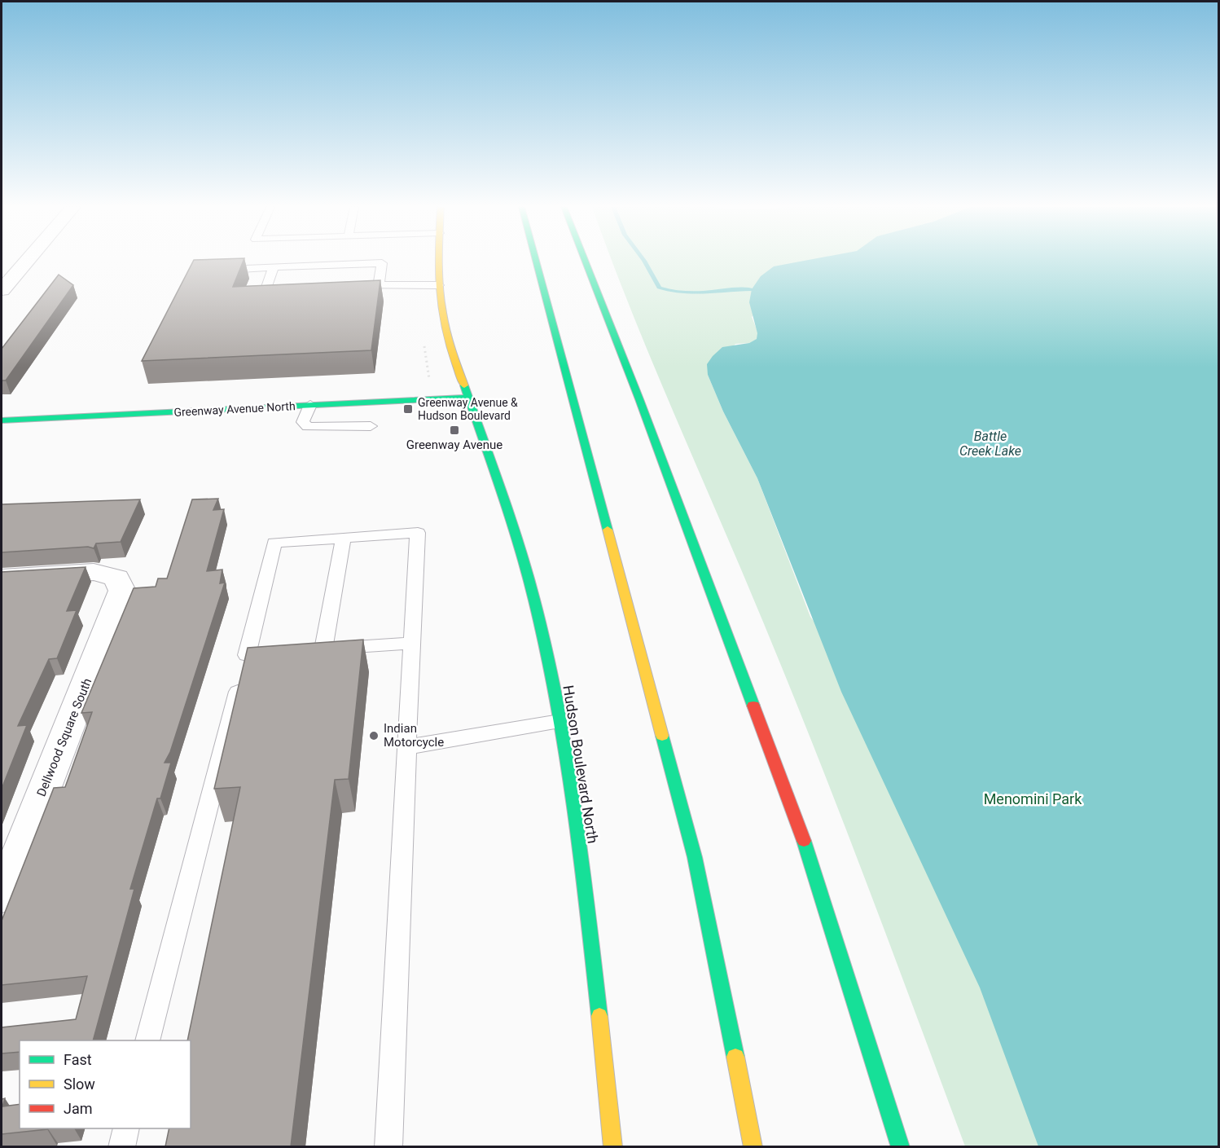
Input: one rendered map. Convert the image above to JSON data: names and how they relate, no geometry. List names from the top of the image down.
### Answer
{
  "streets": {
    "main road": ["Greenway Avenue North", "Hudson Boulevard North"],
    "street": ["Dellwood Square South"]
  },
  "crossings": [
    ["Greenway Avenue North", "Hudson Boulevard North"]
  ],
  "water": ["Battle Creek Lake"],
  "parks": ["Menomini Park"],
  "places": {
    "transit": ["Greenway Avenue & Hudson Boulevard", "Greenway Avenue"],
    "other": ["Indian Motorcycle"]
  },
  "legend": ["Fast", "Slow", "Jam"]
}
